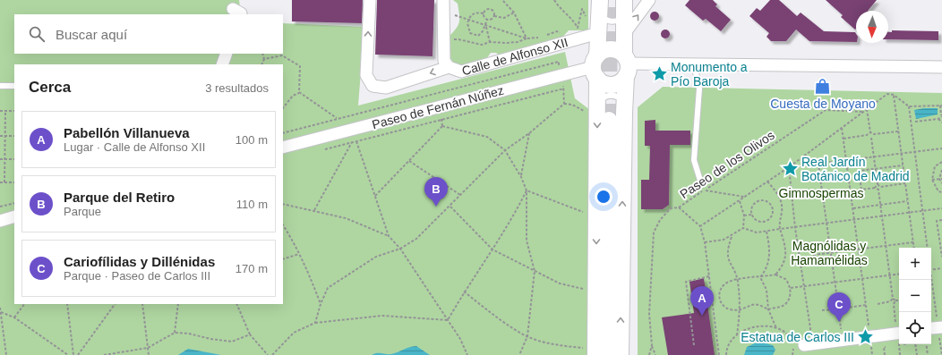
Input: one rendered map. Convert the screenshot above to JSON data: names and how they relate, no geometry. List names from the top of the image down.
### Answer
{
  "streets": {
    "street": ["Calle de Alfonso XII", "Paseo de Fernán Núñez"],
    "path": ["Paseo de los Olivos"]
  },
  "parks": ["Gimnospermas", "Magnólidas y Hamamélidas"],
  "places": {
    "place": ["Monumento a Pío Baroja", "Real Jardín Botánico de Madrid", "Estatua de Carlos III"],
    "shop": ["Cuesta de Moyano"]
  },
  "north": "bottom",
  "page": {
    "search": "Buscar aquí",
    "heading": ["Cerca", "3 resultados"],
    "list": [
      {
        "mark": "A",
        "name": "Pabellón Villanueva",
        "note": "Lugar · Calle de Alfonso XII",
        "value": "100 m"
      },
      {
        "mark": "B",
        "name": "Parque del Retiro",
        "note": "Parque",
        "value": "110 m"
      },
      {
        "mark": "C",
        "name": "Cariofílidas y Dillénidas",
        "note": "Parque · Paseo de Carlos III",
        "value": "170 m"
      }
    ],
    "pins": ["B", "A", "C"],
    "map_buttons": ["+", "−"]
  }
}
